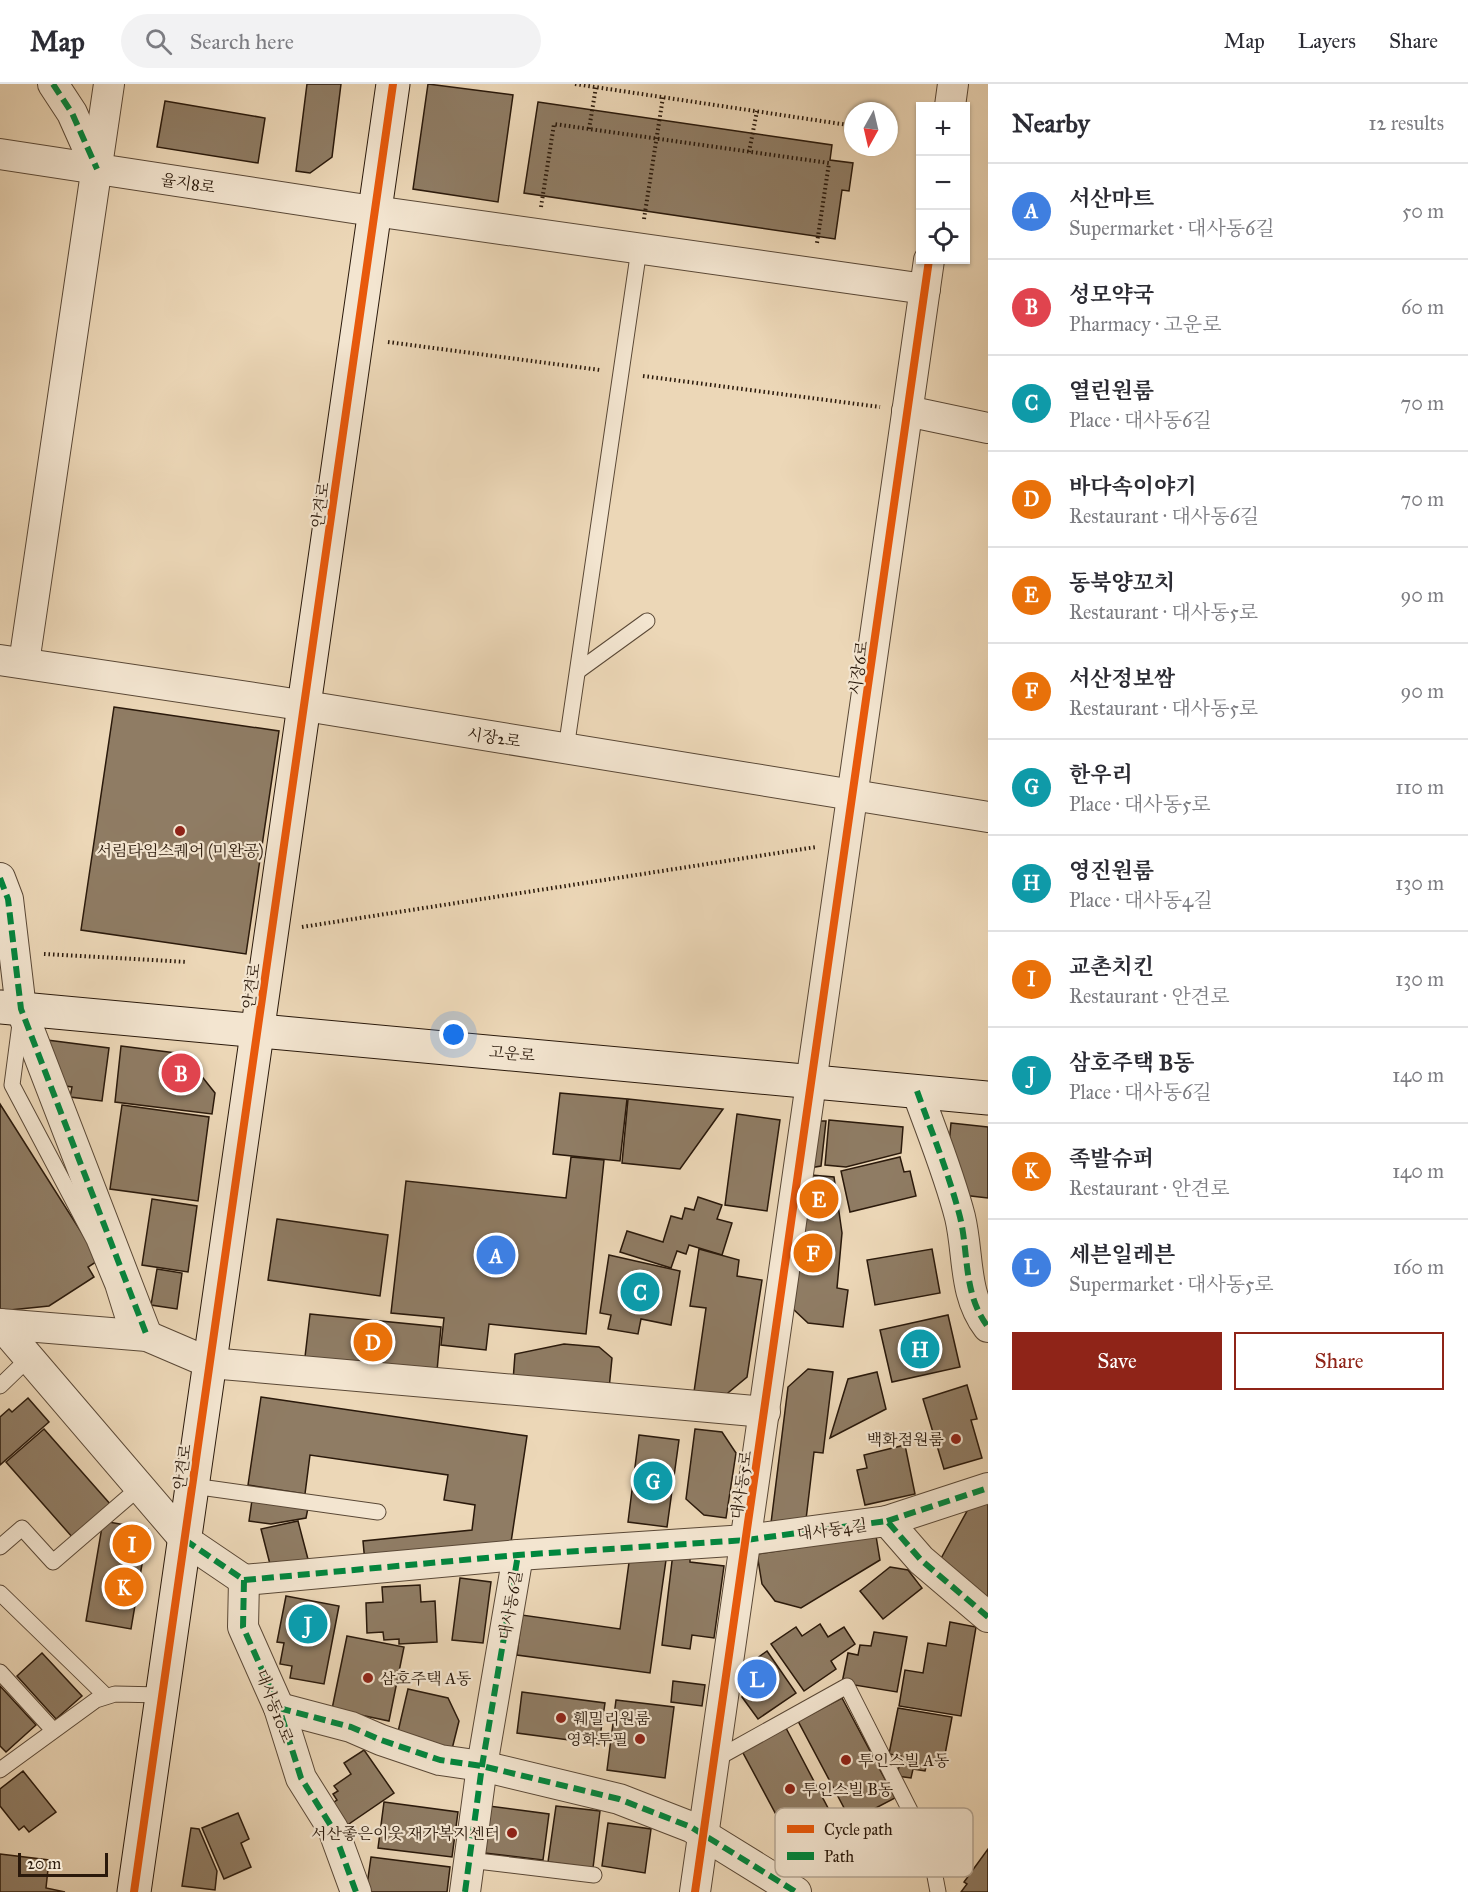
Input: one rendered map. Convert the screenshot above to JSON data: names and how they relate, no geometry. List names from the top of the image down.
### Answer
{
  "streets": {
    "street": [
      "율지8로",
      "안견로",
      "시장6로",
      "시장2로",
      "고운로",
      "대사동5로",
      "대사동4길",
      "대사동6길",
      "대사동10로"
    ]
  },
  "crossings": [
    ["율지8로", "안견로"],
    ["율지8로", "시장6로"],
    ["안견로", "시장2로"],
    ["안견로", "고운로"],
    ["시장6로", "시장2로"],
    ["시장6로", "고운로"],
    ["시장6로", "대사동5로"],
    ["고운로", "대사동5로"],
    ["대사동5로", "대사동4길"],
    ["대사동5로", "대사동6길"],
    ["대사동6길", "대사동10로"]
  ],
  "places": [
    "서림타임스퀘어 (미완공)",
    "백화점원룸",
    "삼호주택 A동",
    "훼밀리원룸",
    "영화투필",
    "투인스빌 A동",
    "투인스빌 B동",
    "서산좋은이웃 재가복지센터"
  ],
  "legend": ["Cycle path", "Path"],
  "scale_bar": "20 m",
  "north": "bottom",
  "page": {
    "header": "Map",
    "search": "Search here",
    "nav": ["Map", "Layers", "Share"],
    "heading": ["Nearby", "12 results"],
    "map_buttons": ["+", "−"],
    "list": [
      {
        "mark": "A",
        "name": "서산마트",
        "note": "Supermarket · 대사동6길",
        "value": "50 m"
      },
      {
        "mark": "B",
        "name": "성모약국",
        "note": "Pharmacy · 고운로",
        "value": "60 m"
      },
      {
        "mark": "C",
        "name": "열린원룸",
        "note": "Place · 대사동6길",
        "value": "70 m"
      },
      {
        "mark": "D",
        "name": "바다속이야기",
        "note": "Restaurant · 대사동6길",
        "value": "70 m"
      },
      {
        "mark": "E",
        "name": "동북양꼬치",
        "note": "Restaurant · 대사동5로",
        "value": "90 m"
      },
      {
        "mark": "F",
        "name": "서산정보쌈",
        "note": "Restaurant · 대사동5로",
        "value": "90 m"
      },
      {
        "mark": "G",
        "name": "한우리",
        "note": "Place · 대사동5로",
        "value": "110 m"
      },
      {
        "mark": "H",
        "name": "영진원룸",
        "note": "Place · 대사동4길",
        "value": "130 m"
      },
      {
        "mark": "I",
        "name": "교촌치킨",
        "note": "Restaurant · 안견로",
        "value": "130 m"
      },
      {
        "mark": "J",
        "name": "삼호주택 B동",
        "note": "Place · 대사동6길",
        "value": "140 m"
      },
      {
        "mark": "K",
        "name": "족발슈퍼",
        "note": "Restaurant · 안견로",
        "value": "140 m"
      },
      {
        "mark": "L",
        "name": "세븐일레븐",
        "note": "Supermarket · 대사동5로",
        "value": "160 m"
      }
    ],
    "pins": [
      "B",
      "E",
      "F",
      "A",
      "C",
      "D",
      "H",
      "G",
      "I",
      "K",
      "J",
      "L"
    ],
    "buttons": ["Save", "Share"],
    "scale": "20 m"
  }
}
